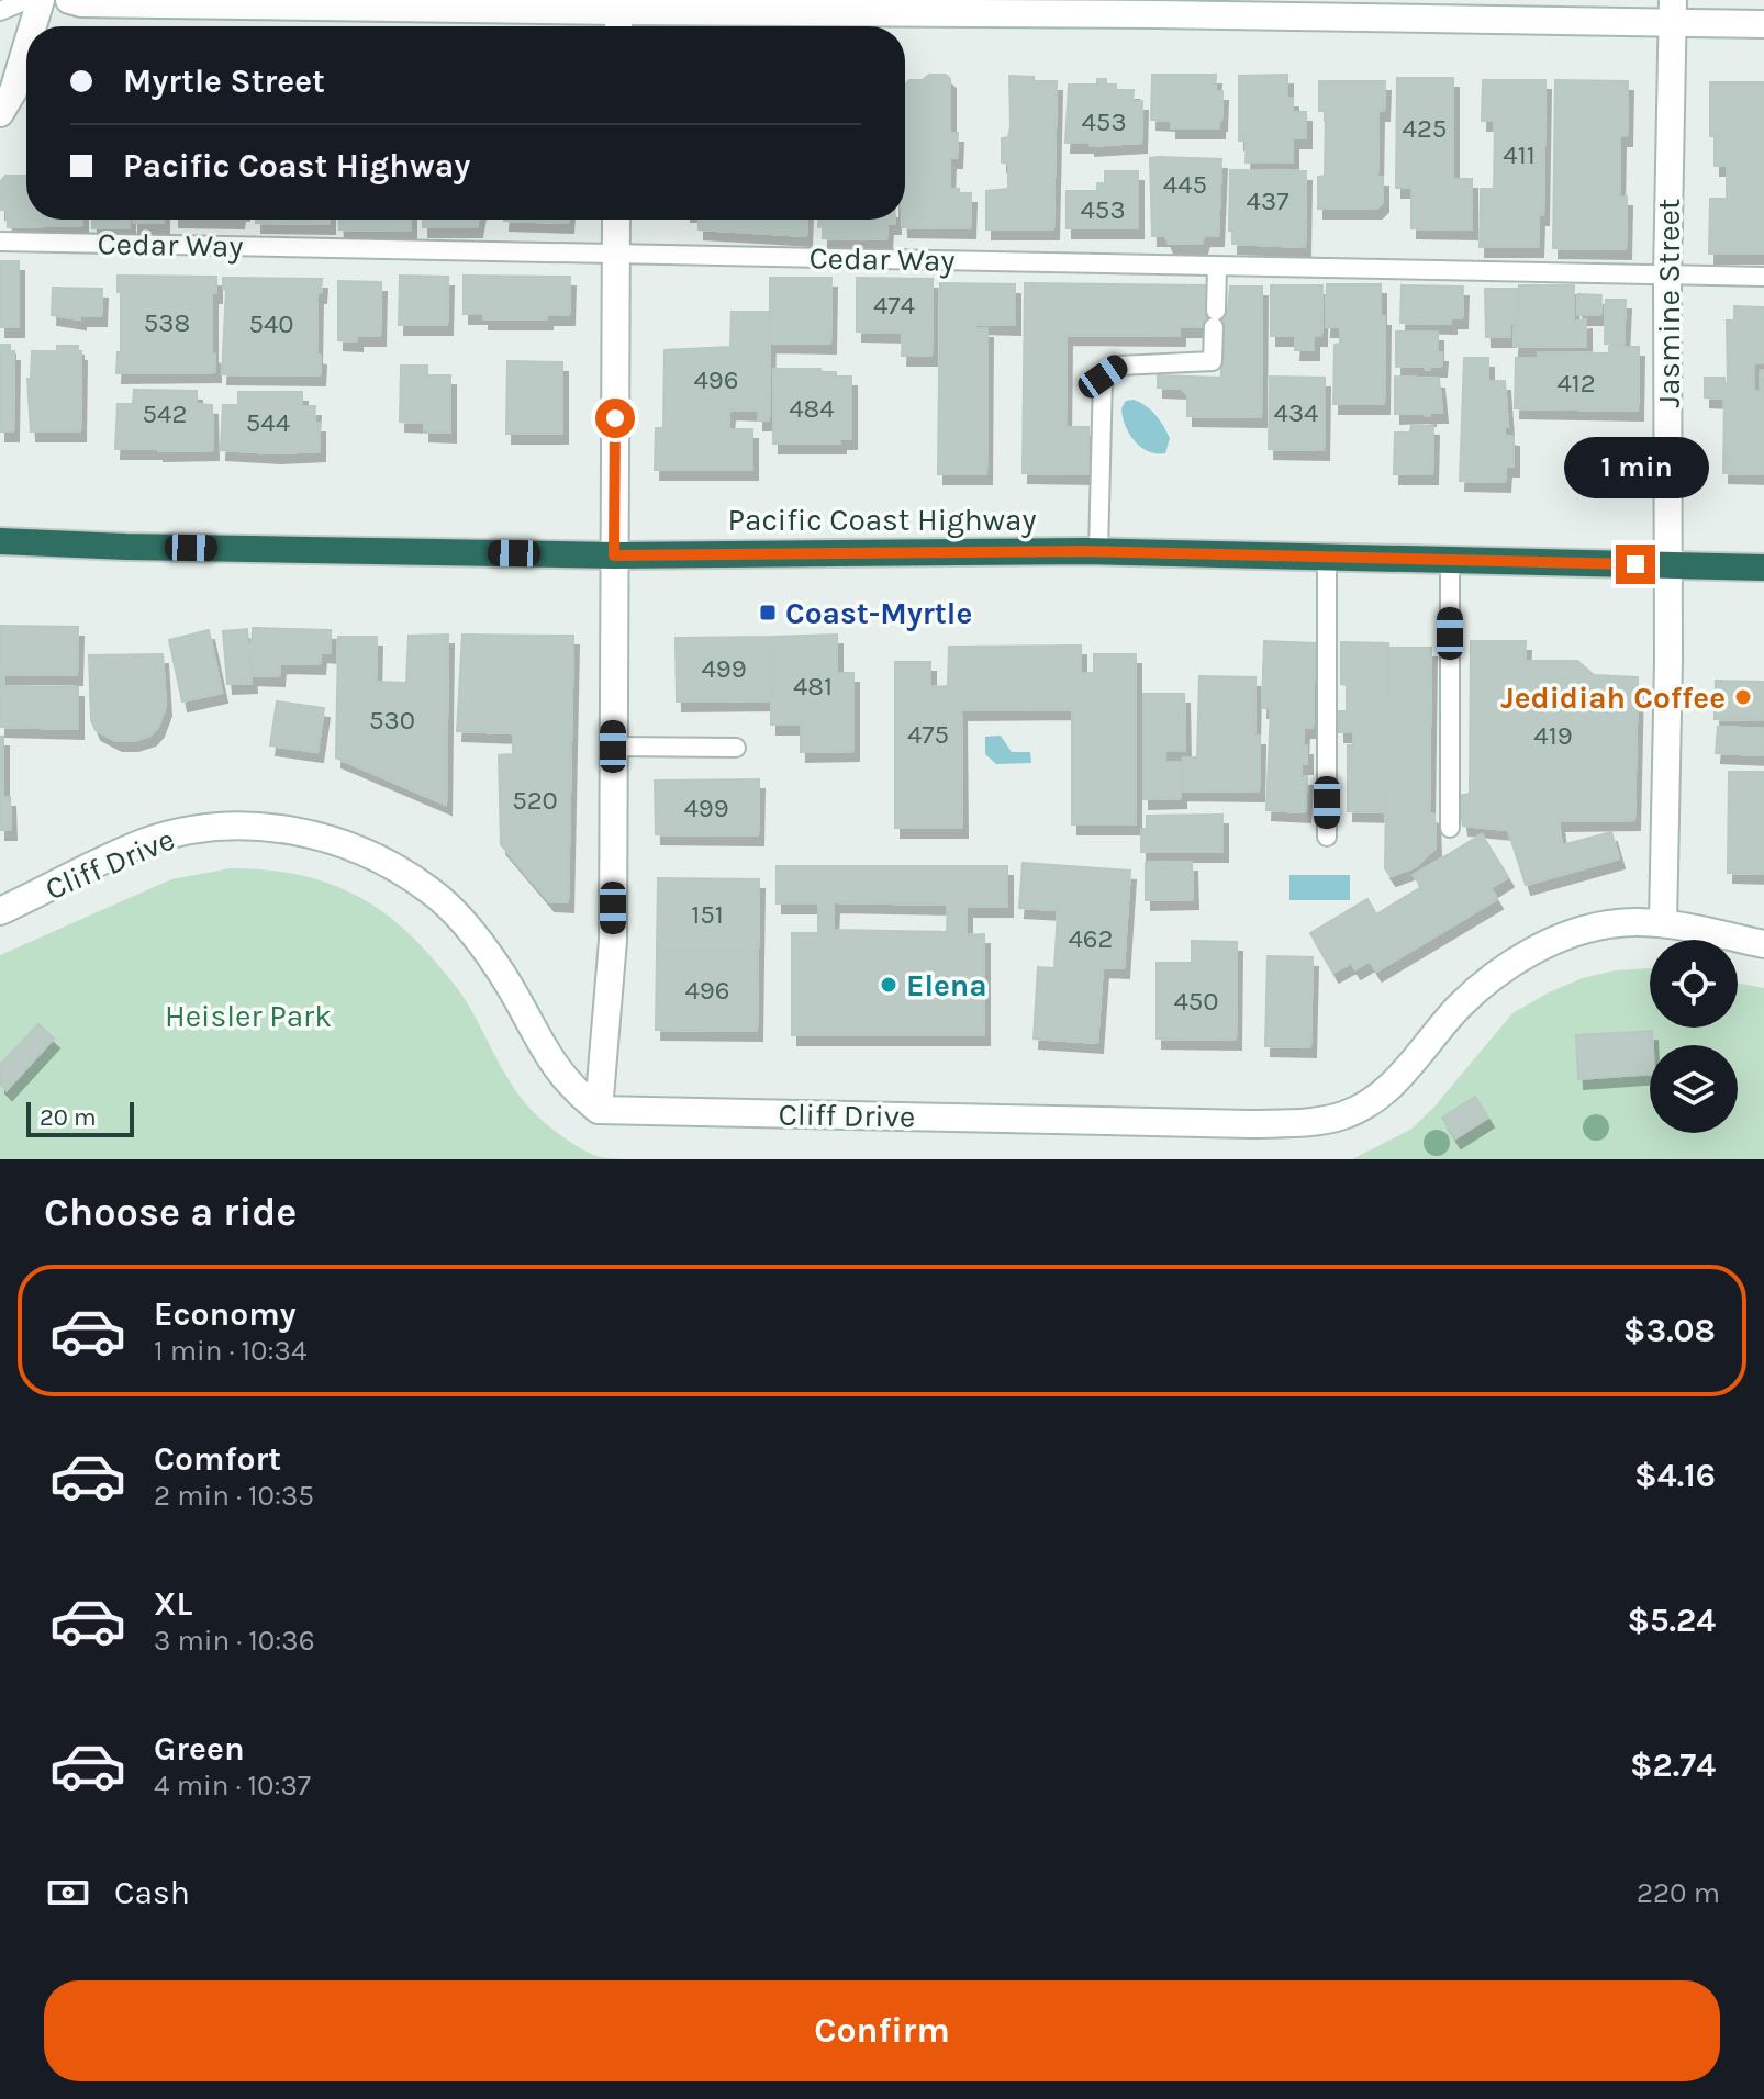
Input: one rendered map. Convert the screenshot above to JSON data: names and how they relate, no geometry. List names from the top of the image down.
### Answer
{
  "streets": {
    "highway": ["Pacific Coast Highway"],
    "street": ["Jasmine Street", "Cliff Drive"],
    "lane": ["Cedar Way"]
  },
  "crossings": [
    ["Cedar Way", "Jasmine Street"],
    ["Jasmine Street", "Pacific Coast Highway"],
    ["Jasmine Street", "Cliff Drive"]
  ],
  "parks": ["Heisler Park"],
  "places": {
    "transit": ["Coast-Myrtle"],
    "other": ["Jedidiah Coffee", "Elena"]
  },
  "house_numbers": [
    "453",
    "425",
    "411",
    "445",
    "437",
    "453",
    "474",
    "538",
    "540",
    "496",
    "412",
    "484",
    "434",
    "542",
    "544",
    "499",
    "481",
    "530",
    "475",
    "419",
    "520",
    "499",
    "151",
    "462",
    "496",
    "450"
  ],
  "scale_bar": "20 m",
  "page": {
    "banner": ["Myrtle Street", "Pacific Coast Highway"],
    "bubble": "1 min",
    "scale": "20 m",
    "heading": "Choose a ride",
    "list": [
      {
        "name": "Economy",
        "note": "1 min · 10:34",
        "value": "$3.08"
      },
      {
        "name": "Comfort",
        "note": "2 min · 10:35",
        "value": "$4.16"
      },
      {
        "name": "XL",
        "note": "3 min · 10:36",
        "value": "$5.24"
      },
      {
        "name": "Green",
        "note": "4 min · 10:37",
        "value": "$2.74"
      }
    ],
    "pay": ["Cash", "220 m"],
    "buttons": "Confirm"
  }
}
